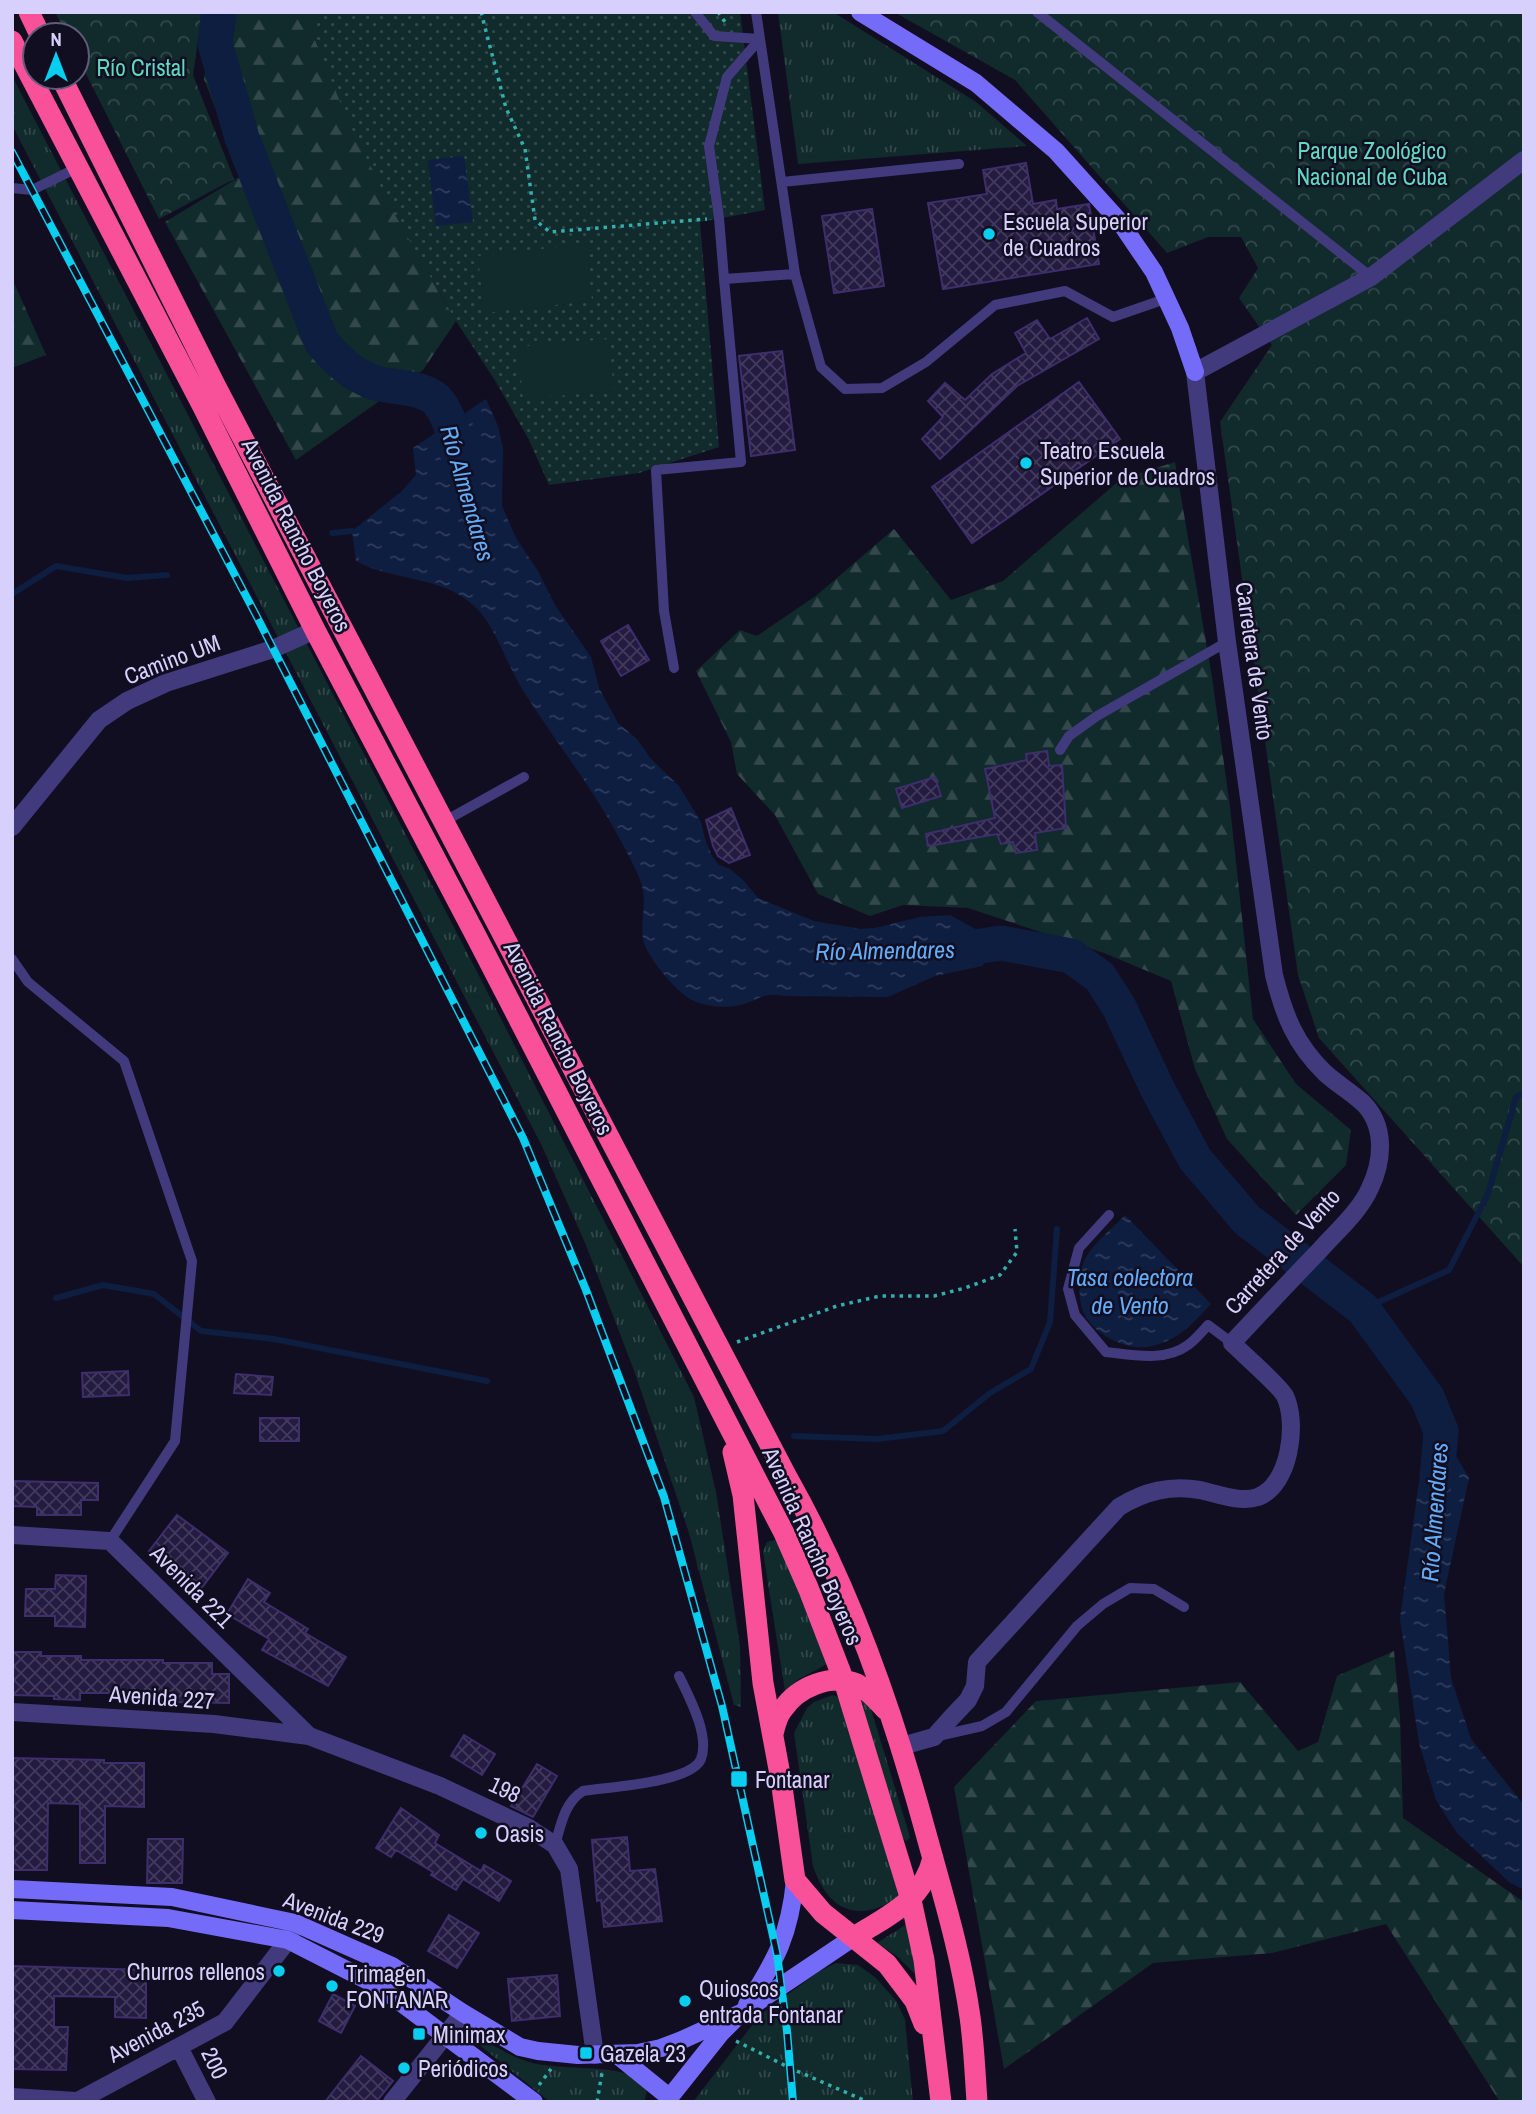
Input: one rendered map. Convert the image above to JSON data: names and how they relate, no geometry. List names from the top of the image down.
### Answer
{
  "streets": {
    "highway": ["Avenida Rancho Boyeros"],
    "street": [
      "Camino UM",
      "Carretera de Vento",
      "Avenida 221",
      "Avenida 227",
      "198",
      "Avenida 229",
      "Avenida 235",
      "200"
    ]
  },
  "crossings": [
    ["Avenida Rancho Boyeros", "Camino UM"],
    ["Avenida 221", "Avenida 227"],
    ["Avenida 221", "198"],
    ["Avenida 227", "198"],
    ["Avenida 229", "Avenida 235"],
    ["Avenida 235", "200"]
  ],
  "water": ["Río Almendares", "Tasa colectora de Vento"],
  "parks": ["Río Cristal", "Parque Zoológico Nacional de Cuba"],
  "places": {
    "other": [
      "Escuela Superior de Cuadros",
      "Teatro Escuela Superior de Cuadros",
      "Oasis",
      "Churros rellenos",
      "Trimagen FONTANAR",
      "Quioscos entrada Fontanar",
      "Periódicos"
    ],
    "transit": ["Fontanar", "Minimax", "Gazela 23"]
  },
  "north": "top"
}
